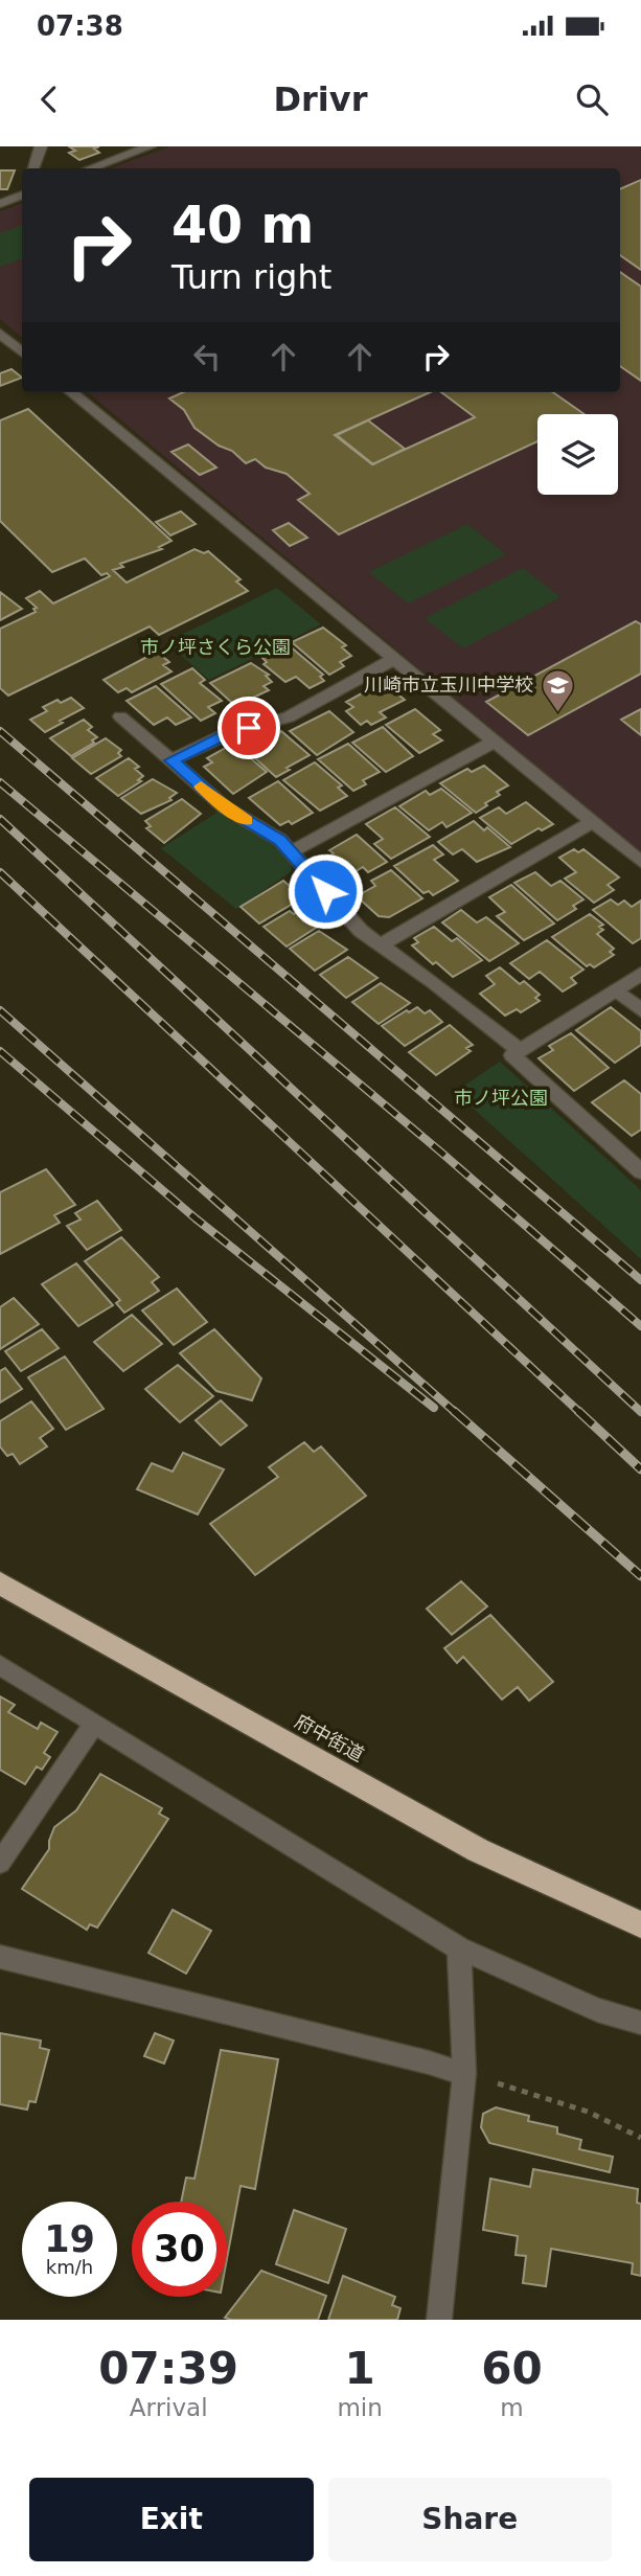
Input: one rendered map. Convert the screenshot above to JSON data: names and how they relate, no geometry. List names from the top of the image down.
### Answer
{
  "streets": {
    "highway": ["府中街道"]
  },
  "parks": ["市ノ坪さくら公園", "市ノ坪公園"],
  "places": {
    "school or university": ["川崎市立玉川中学校"]
  },
  "page": {
    "status": "07:38",
    "header": "Drivr",
    "turn": ["40 m", "Turn right"],
    "speed": "19 km/h",
    "limit": "30",
    "eta": [
      "07:39",
      "Arrival",
      "1",
      "min",
      "60",
      "m"
    ],
    "buttons": ["Exit", "Share"]
  }
}
